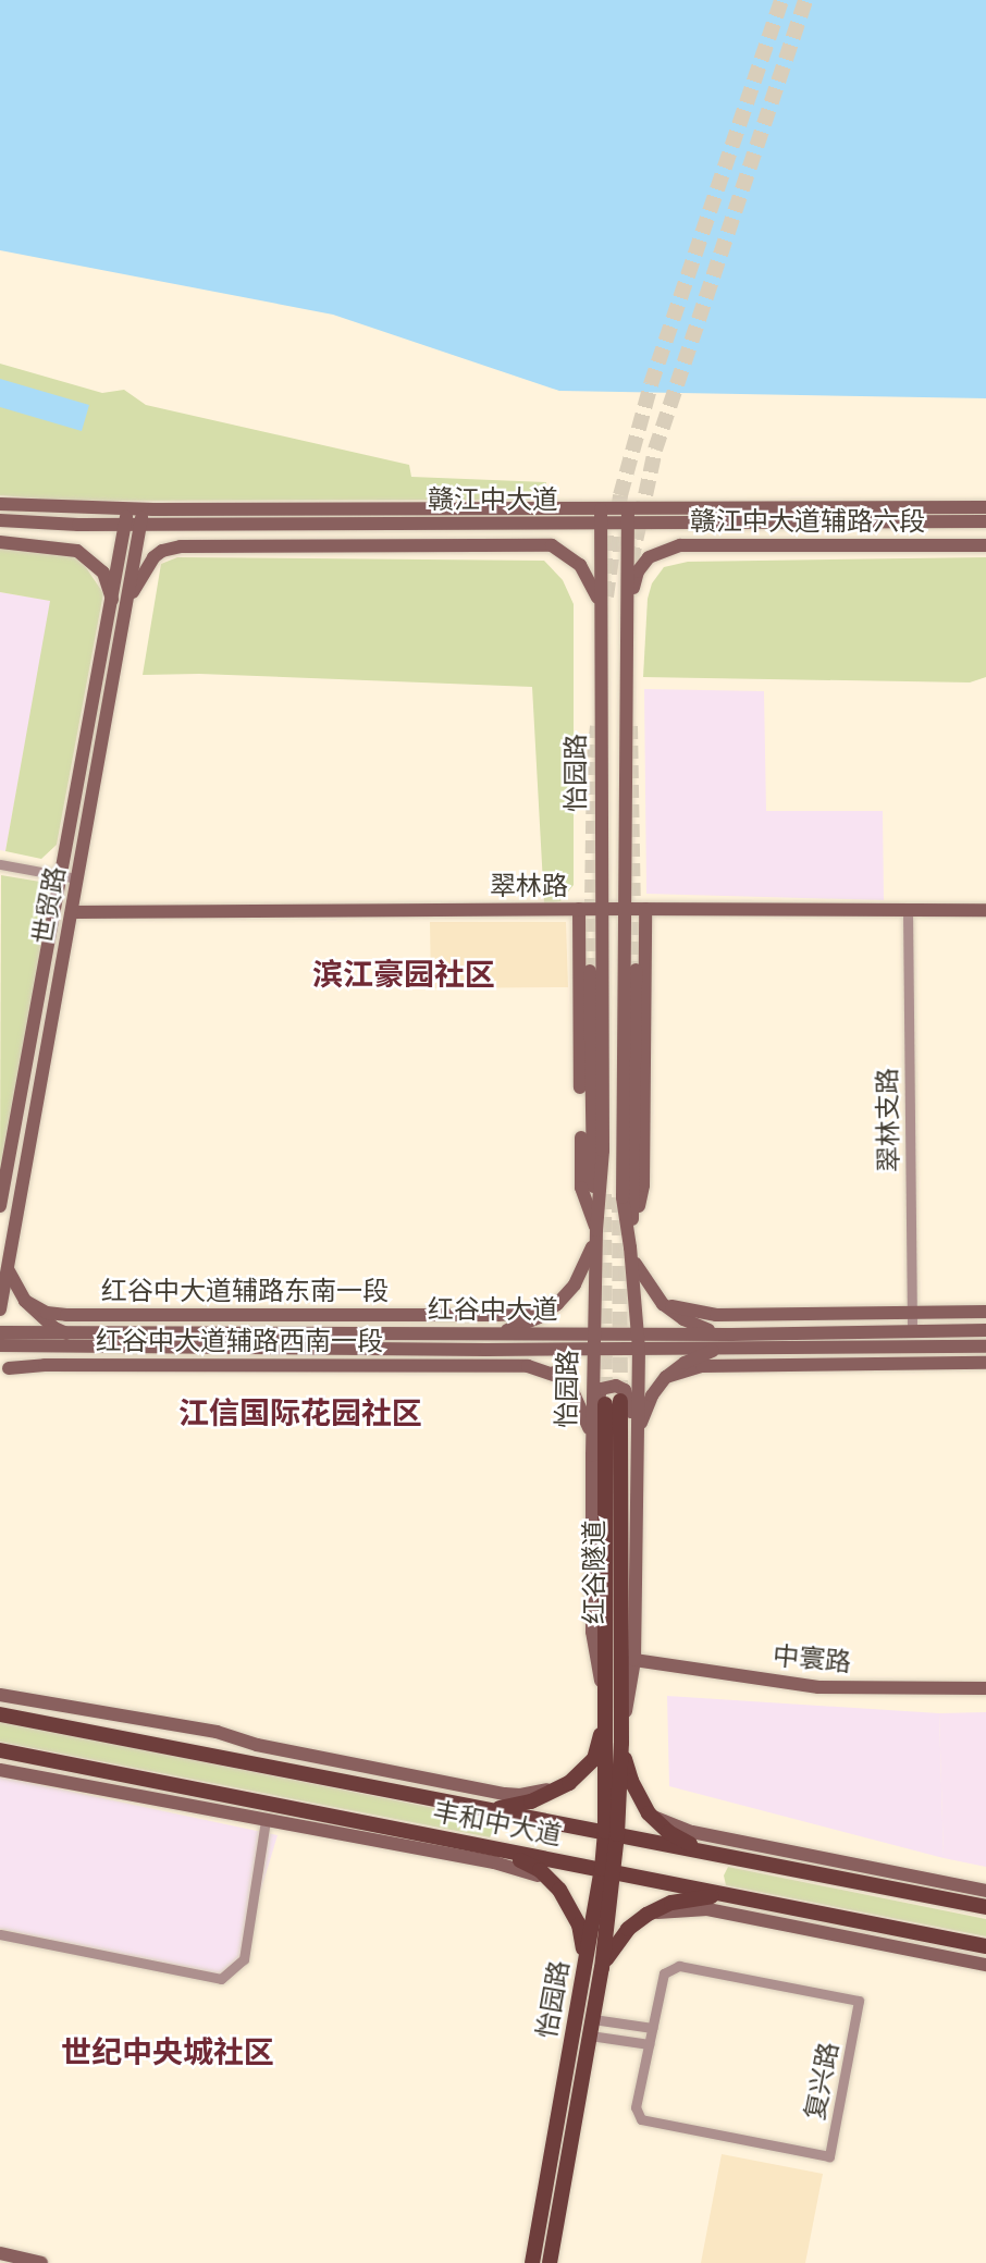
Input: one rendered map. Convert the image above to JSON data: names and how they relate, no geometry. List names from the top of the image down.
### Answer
{
  "streets": {
    "main road": [
      "赣江中大道",
      "赣江中大道辅路六段",
      "怡园路",
      "翠林路",
      "世贸路",
      "红谷中大道辅路东南一段",
      "红谷中大道",
      "红谷中大道辅路西南一段",
      "红谷隧道",
      "中寰路",
      "丰和中大道"
    ],
    "street": ["翠林支路", "复兴路"]
  },
  "crossings": [
    ["赣江中大道", "怡园路"],
    ["赣江中大道", "世贸路"],
    ["赣江中大道辅路六段", "怡园路"],
    ["怡园路", "翠林路"],
    ["怡园路", "红谷中大道"],
    ["怡园路", "红谷隧道"],
    ["怡园路", "中寰路"],
    ["怡园路", "丰和中大道"],
    ["翠林路", "世贸路"],
    ["翠林路", "翠林支路"],
    ["翠林支路", "红谷中大道"]
  ],
  "districts": ["滨江豪园社区", "江信国际花园社区", "世纪中央城社区"]
}
